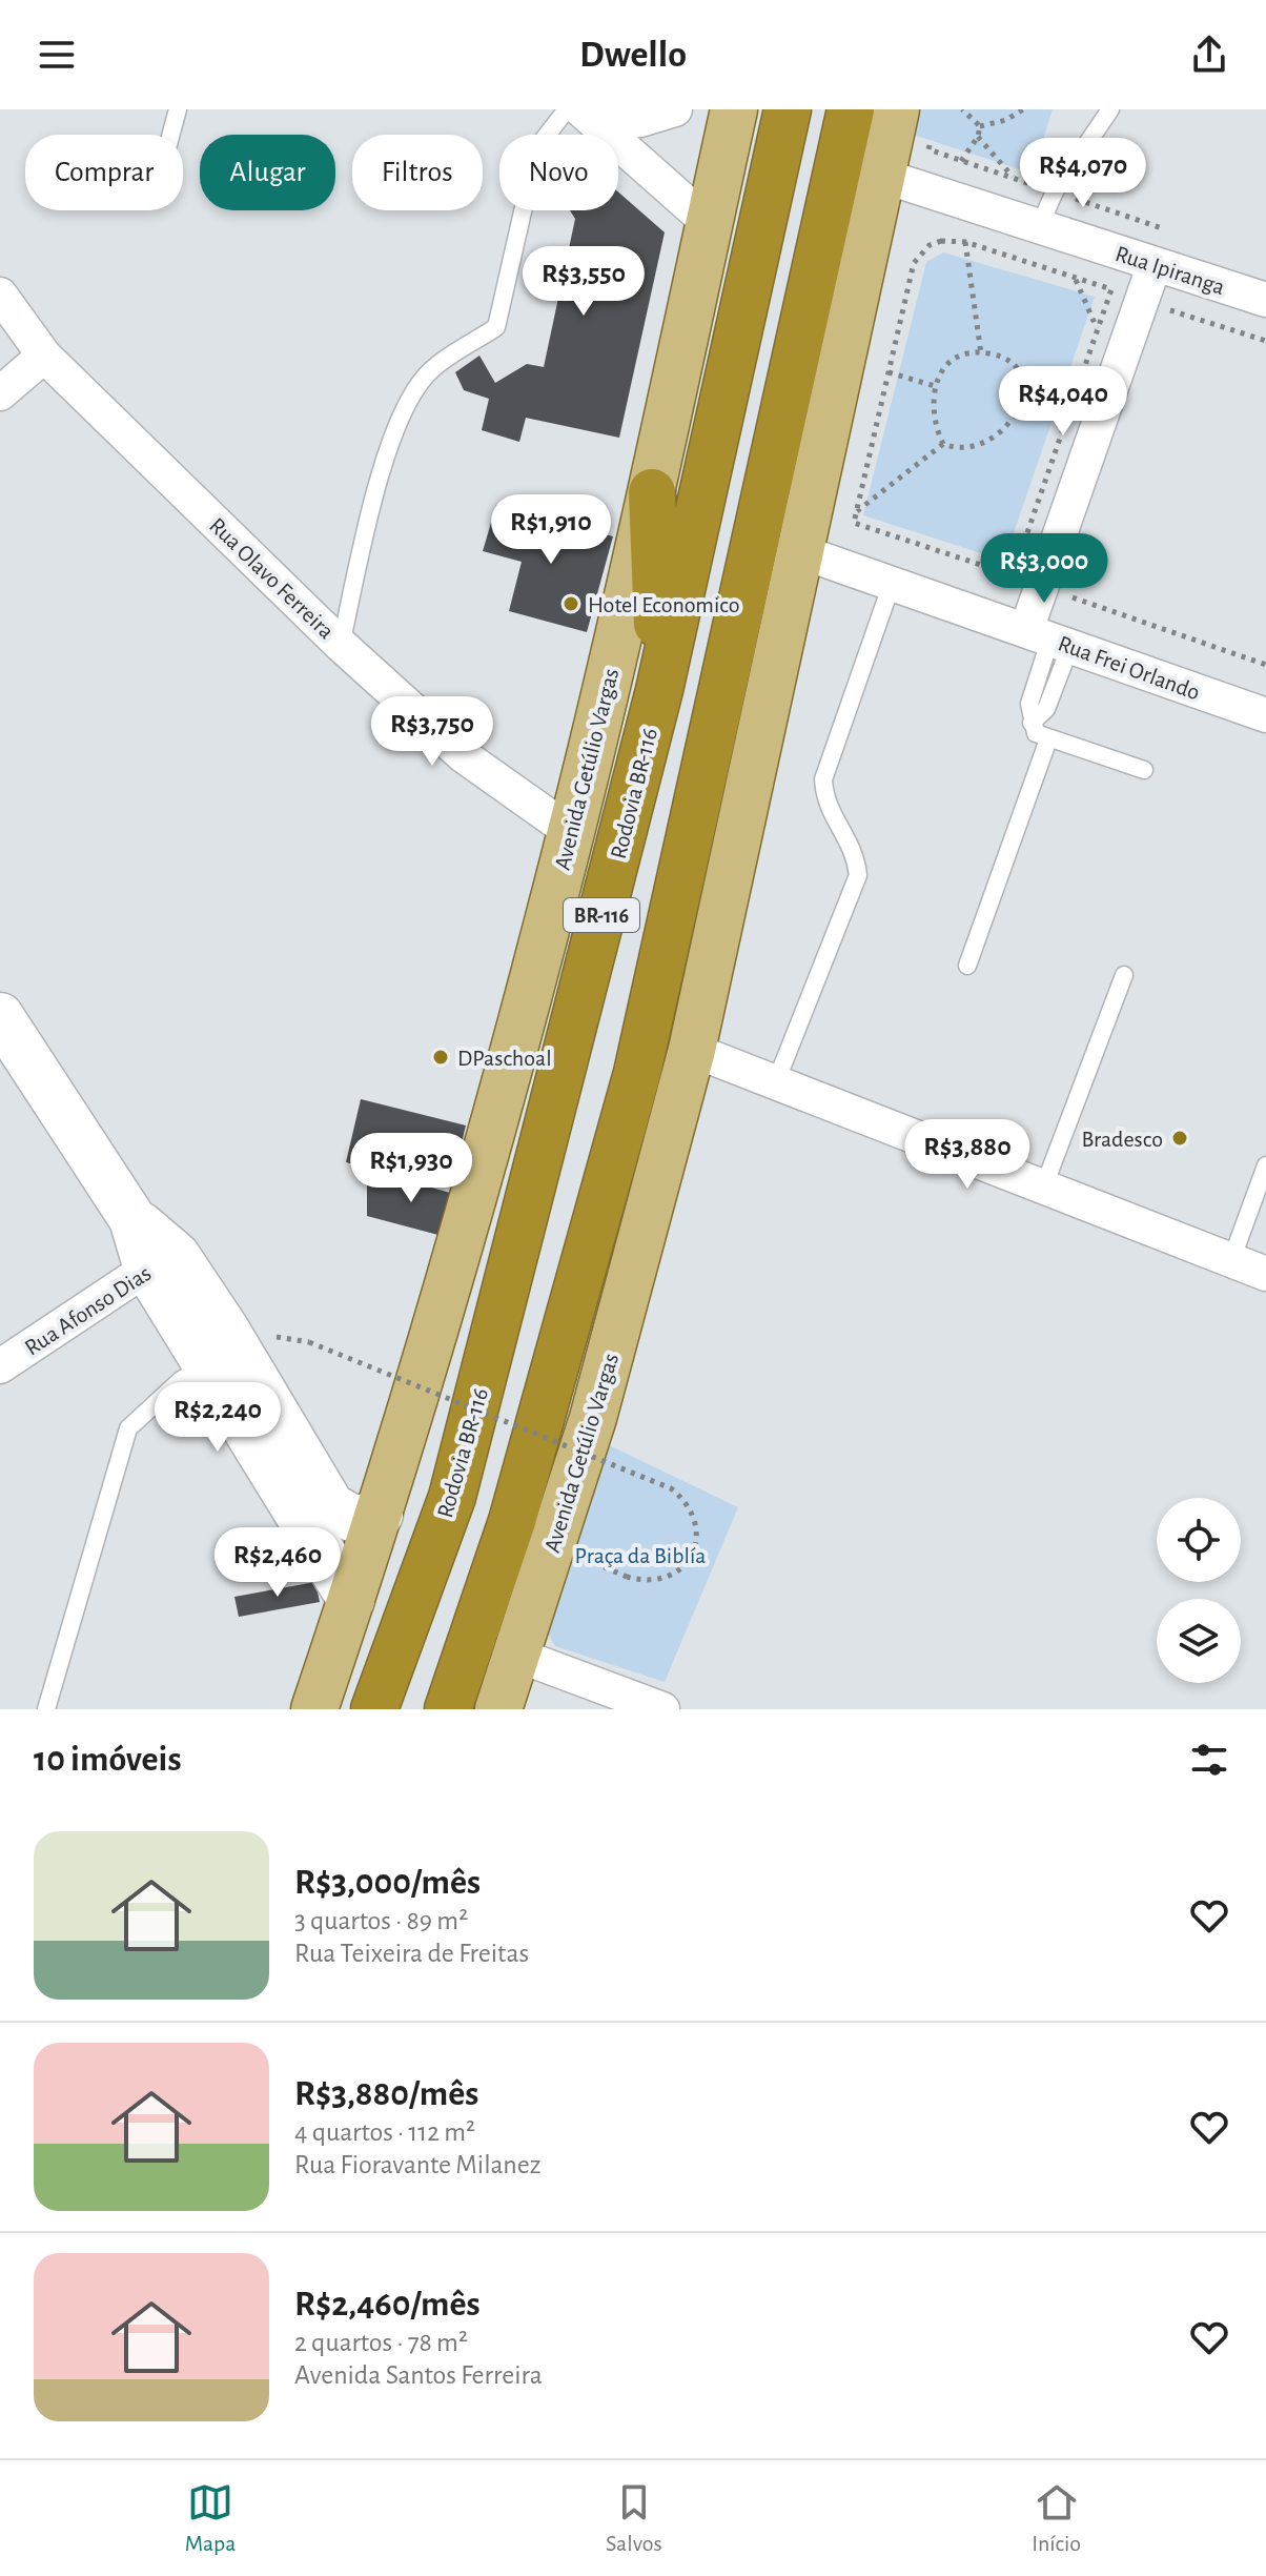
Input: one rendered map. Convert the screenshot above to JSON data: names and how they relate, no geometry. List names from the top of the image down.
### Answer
{
  "streets": {
    "highway": ["Rodovia BR-116", "BR-116"],
    "main road": ["Avenida Getúlio Vargas"],
    "street": [
      "Rua Ipiranga",
      "Rua Olavo Ferreira",
      "Rua Frei Orlando",
      "Rua Afonso Dias"
    ]
  },
  "crossings": [
    ["Rua Ipiranga", "Avenida Getúlio Vargas"],
    ["Rua Olavo Ferreira", "Avenida Getúlio Vargas"],
    ["Rua Frei Orlando", "Avenida Getúlio Vargas"]
  ],
  "parks": ["Praça da Biblía"],
  "places": ["Hotel Economico", "DPaschoal", "Bradesco"],
  "page": {
    "header": "Dwello",
    "chip": [
      "Comprar",
      "Alugar",
      "Filtros",
      "Novo"
    ],
    "price": [
      "R$4,070",
      "R$3,550",
      "R$4,040",
      "R$1,910",
      "R$3,000",
      "R$3,750",
      "R$3,880",
      "R$1,930",
      "R$2,240",
      "R$2,460"
    ],
    "heading": "10 imóveis",
    "list": [
      {
        "name": "R$3,000/mês",
        "note": "3 quartos · 89 m² · Rua Teixeira de Freitas"
      },
      {
        "name": "R$3,880/mês",
        "note": "4 quartos · 112 m² · Rua Fioravante Milanez"
      },
      {
        "name": "R$2,460/mês",
        "note": "2 quartos · 78 m² · Avenida Santos Ferreira"
      }
    ],
    "tabs": ["Mapa", "Salvos", "Início"]
  }
}
